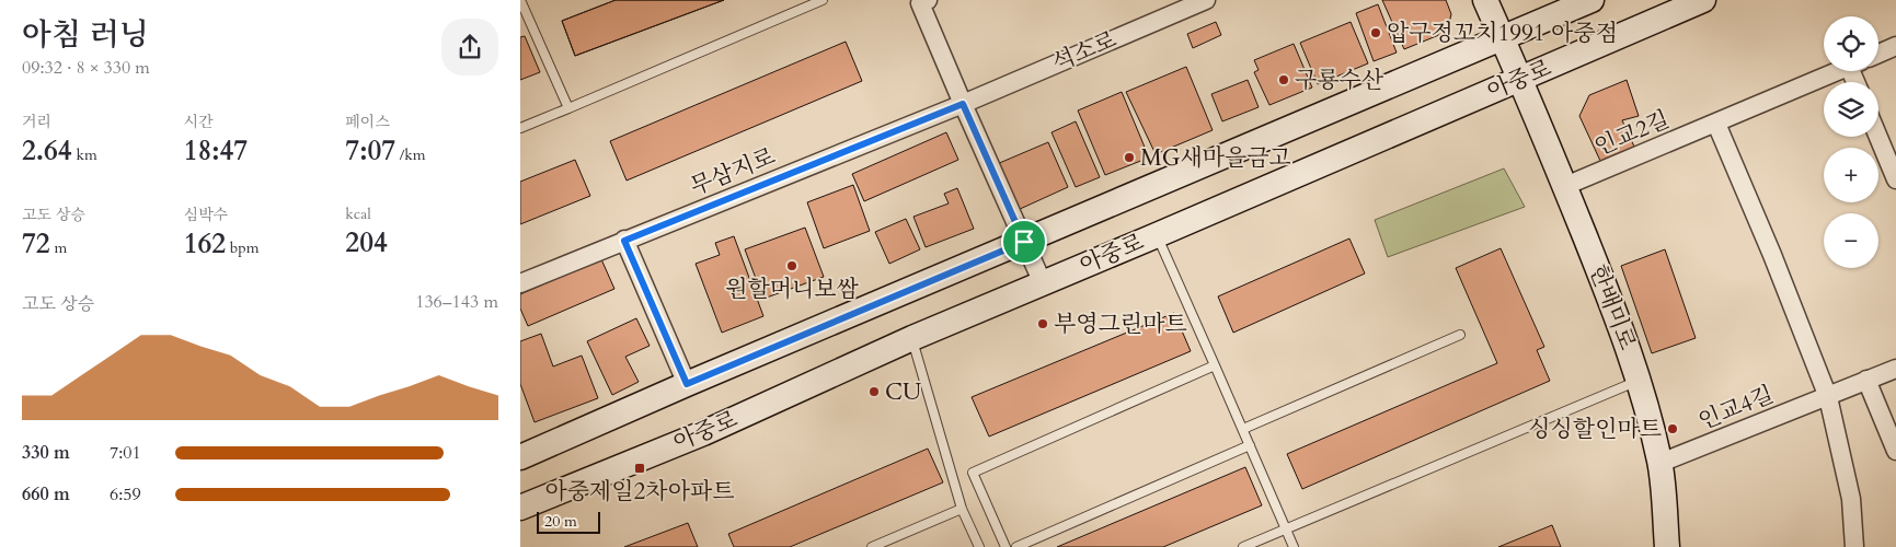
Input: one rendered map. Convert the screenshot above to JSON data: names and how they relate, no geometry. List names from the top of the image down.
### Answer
{
  "streets": {
    "street": [
      "석소로",
      "아중로",
      "인교2길",
      "무삼지로",
      "한배미로",
      "인교4길"
    ]
  },
  "crossings": [
    ["석소로", "무삼지로"],
    ["아중로", "한배미로"],
    ["인교2길", "한배미로"],
    ["한배미로", "인교4길"]
  ],
  "places": {
    "other": [
      "압구정꼬치1991 아중점",
      "구룡수산",
      "MG새마을금고",
      "원할머니보쌈",
      "부영그린마트",
      "CU",
      "싱싱할인마트"
    ],
    "transit": ["아중제일2차아파트"]
  },
  "scale_bar": "20 m",
  "page": {
    "heading": ["아침 러닝", "09:32 · 8 × 330 m"],
    "map_buttons": ["+", "−"],
    "stats": [
      ["거리", "2.64 km"],
      ["시간", "18:47"],
      ["페이스", "7:07 /km"],
      ["고도 상승", "72 m"],
      ["심박수", "162 bpm"],
      ["kcal", "204"]
    ],
    "chart": ["고도 상승", "136–143 m"],
    "list": [
      {
        "name": "330 m",
        "note": "7:01"
      },
      {
        "name": "660 m",
        "note": "6:59"
      }
    ],
    "scale": "20 m"
  }
}
